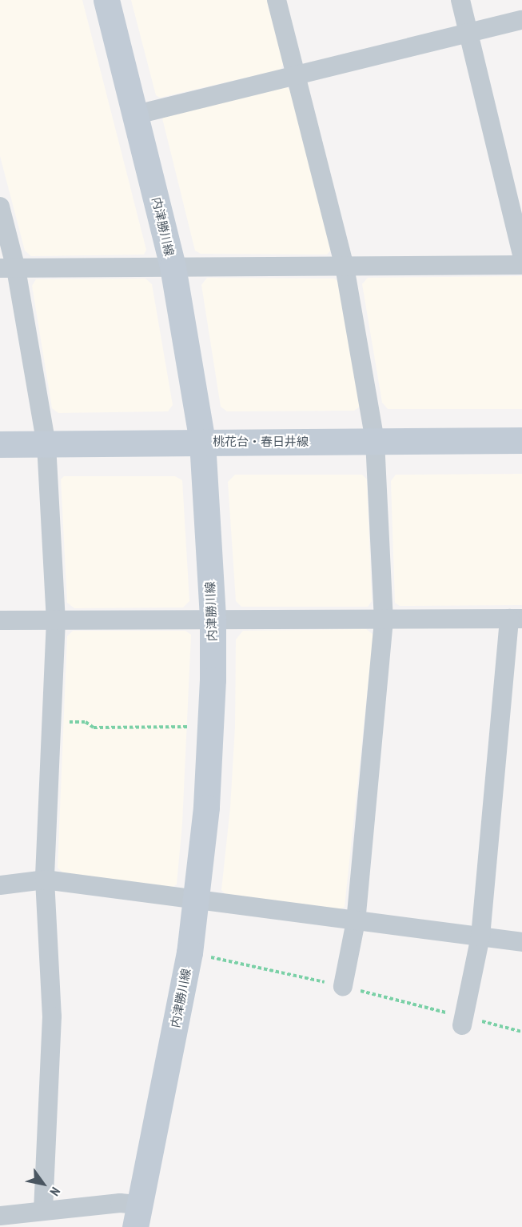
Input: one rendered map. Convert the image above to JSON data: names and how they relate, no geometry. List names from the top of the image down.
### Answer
{
  "streets": {
    "main road": ["内津勝川線", "桃花台・春日井線"]
  },
  "crossings": [
    ["内津勝川線", "桃花台・春日井線"]
  ],
  "north": "bottom right"
}
